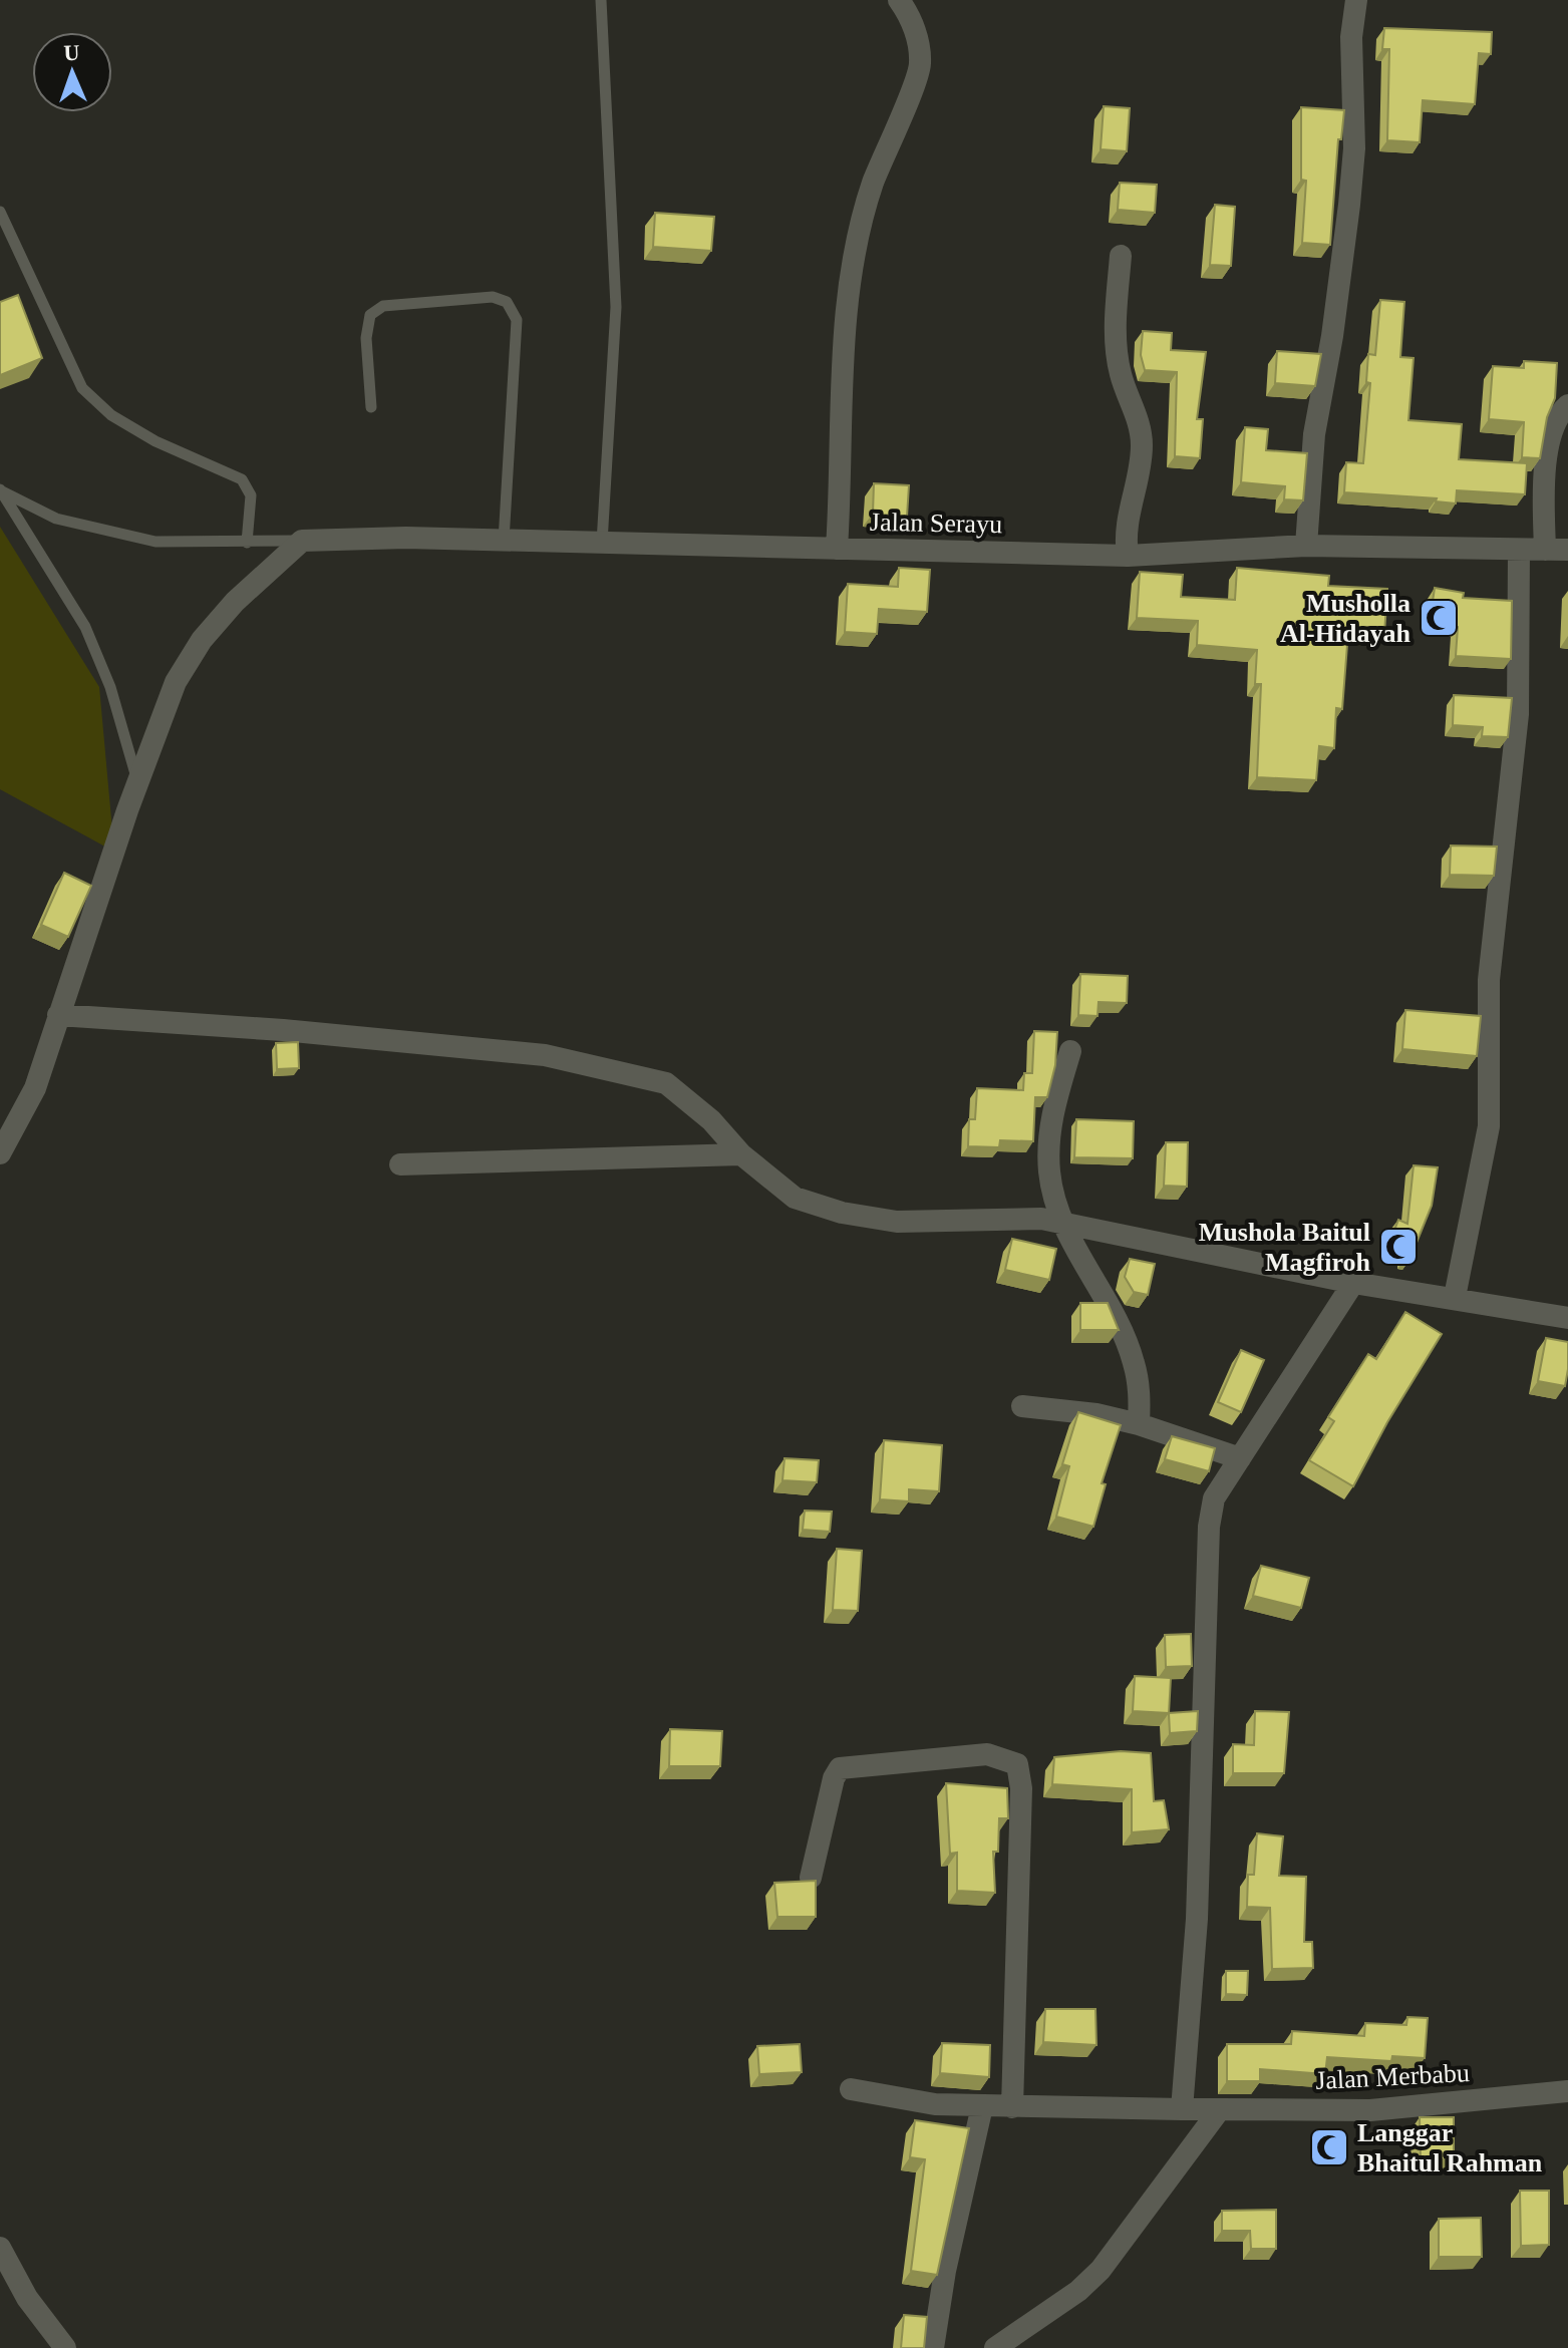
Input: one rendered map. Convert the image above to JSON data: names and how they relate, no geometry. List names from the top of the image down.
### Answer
{
  "streets": {
    "street": ["Jalan Serayu", "Jalan Merbabu"]
  },
  "places": {
    "mosque": ["Musholla Al-Hidayah", "Mushola Baitul Magfiroh", "Langgar Bhaitul Rahman"]
  },
  "north": "top"
}
